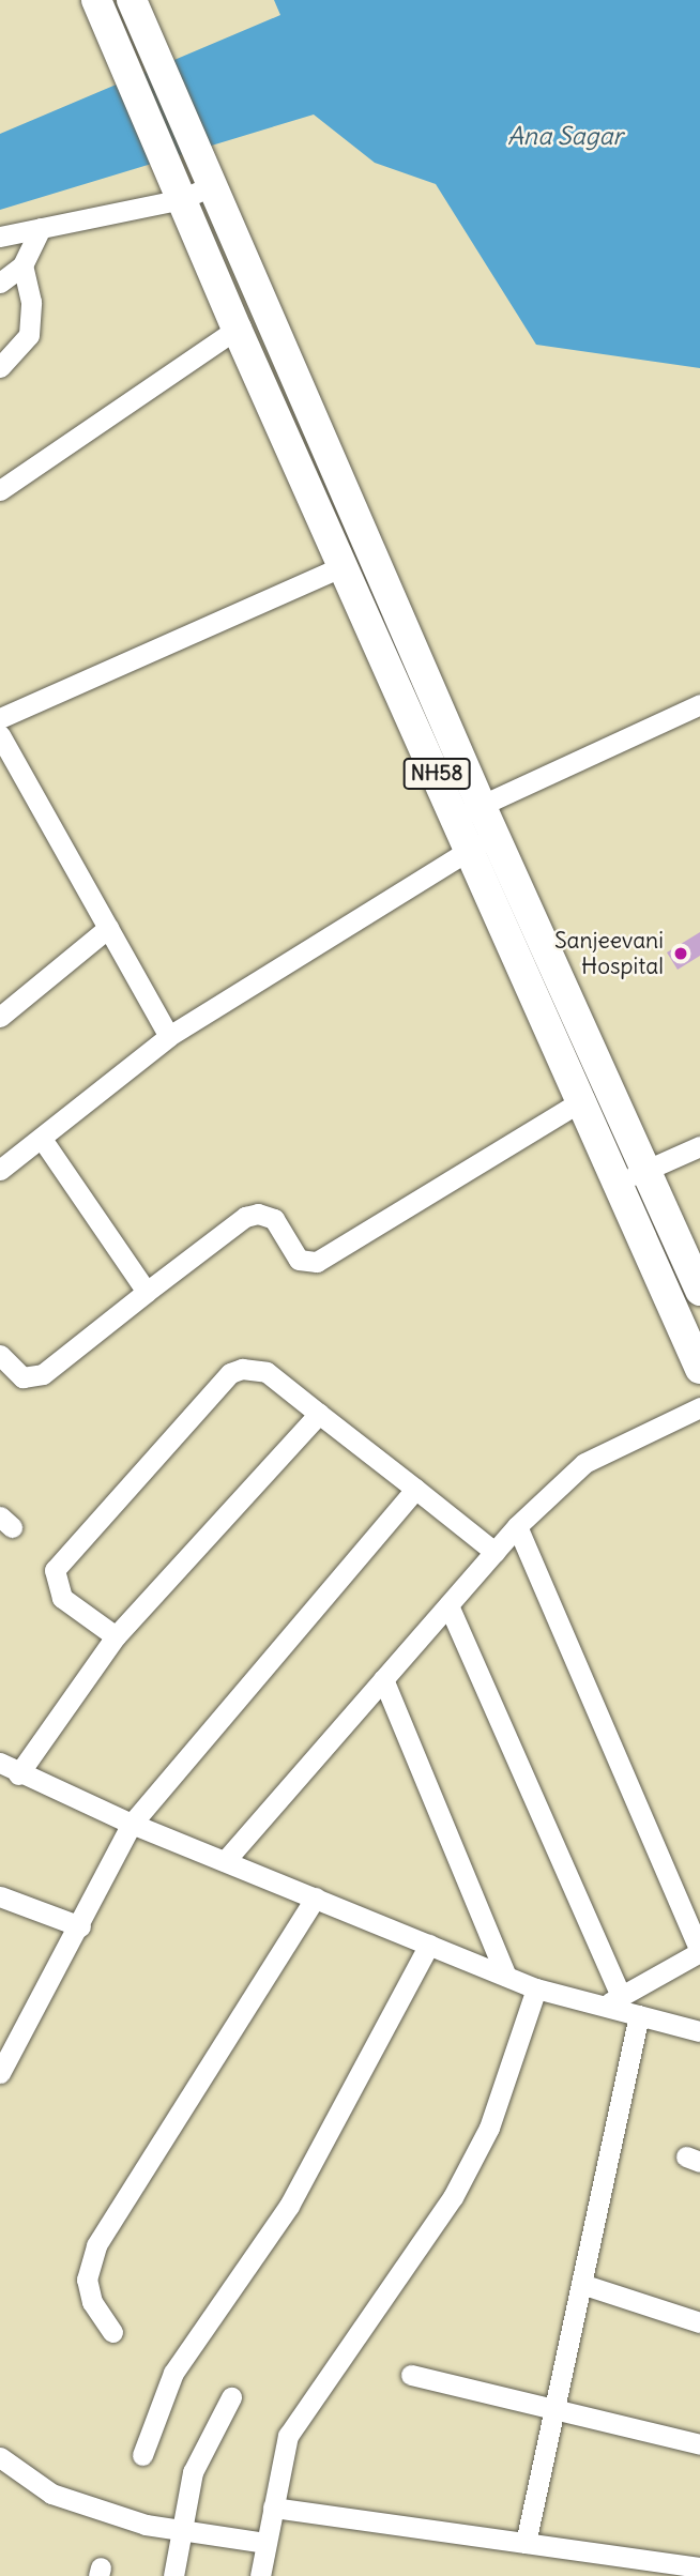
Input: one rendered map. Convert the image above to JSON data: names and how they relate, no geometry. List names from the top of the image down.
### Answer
{
  "streets": {
    "highway": ["NH58"]
  },
  "water": ["Ana Sagar"],
  "places": ["Sanjeevani Hospital"]
}
